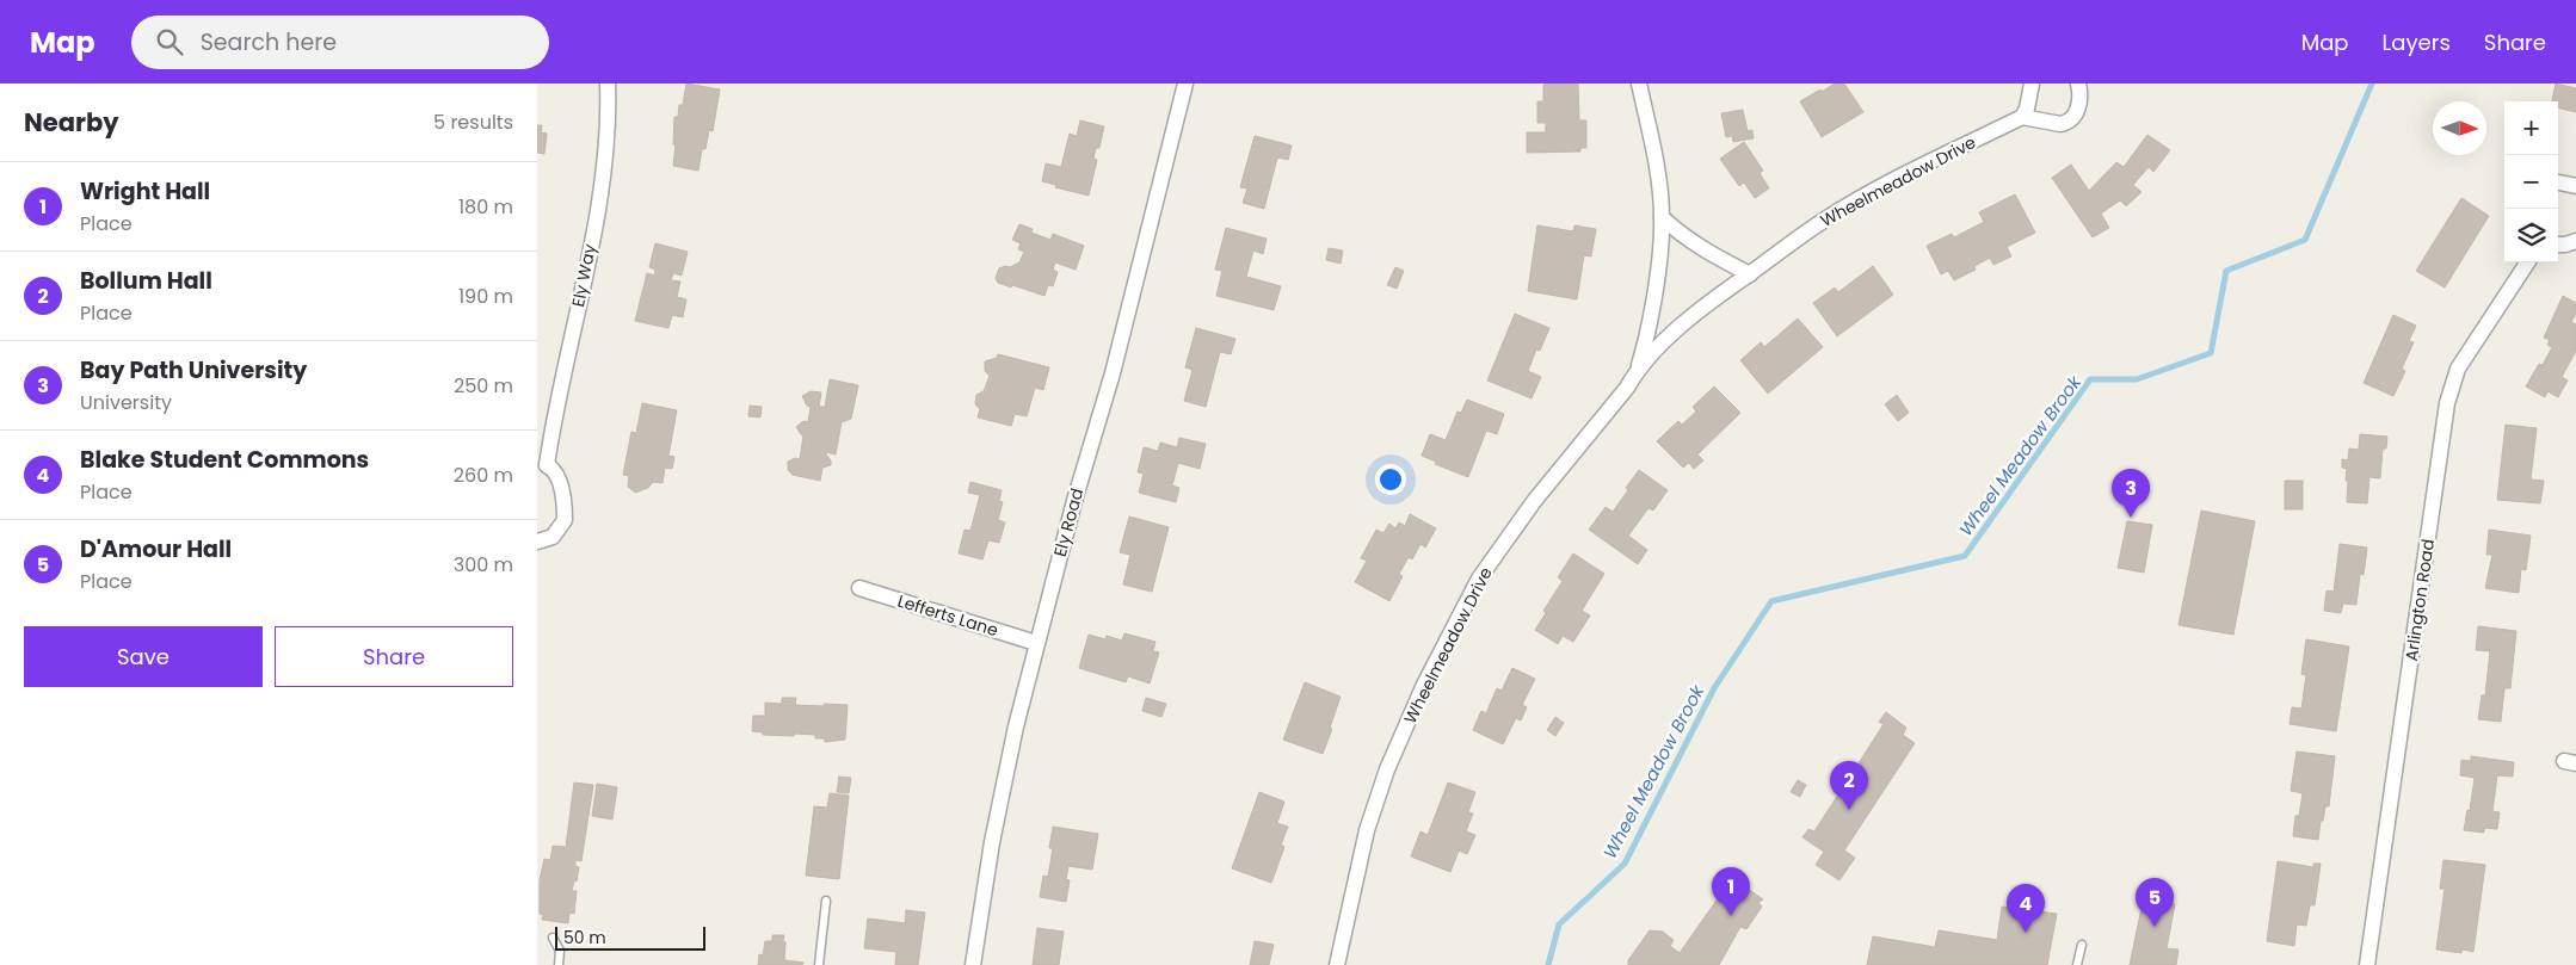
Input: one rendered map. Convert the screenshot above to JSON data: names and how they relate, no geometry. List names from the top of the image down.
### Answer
{
  "streets": {
    "street": [
      "Wheelmeadow Drive",
      "Ely Way",
      "Ely Road",
      "Arlington Road",
      "Lefferts Lane"
    ]
  },
  "crossings": [
    ["Ely Road", "Lefferts Lane"]
  ],
  "water": ["Wheel Meadow Brook"],
  "scale_bar": "50 m",
  "north": "right",
  "page": {
    "header": "Map",
    "search": "Search here",
    "nav": ["Map", "Layers", "Share"],
    "heading": ["Nearby", "5 results"],
    "map_buttons": ["+", "−"],
    "list": [
      {
        "mark": "1",
        "name": "Wright Hall",
        "note": "Place",
        "value": "180 m"
      },
      {
        "mark": "2",
        "name": "Bollum Hall",
        "note": "Place",
        "value": "190 m"
      },
      {
        "mark": "3",
        "name": "Bay Path University",
        "note": "University",
        "value": "250 m"
      },
      {
        "mark": "4",
        "name": "Blake Student Commons",
        "note": "Place",
        "value": "260 m"
      },
      {
        "mark": "5",
        "name": "D'Amour Hall",
        "note": "Place",
        "value": "300 m"
      }
    ],
    "pins": [
      "3",
      "2",
      "1",
      "5",
      "4"
    ],
    "buttons": ["Save", "Share"],
    "scale": "50 m"
  }
}
